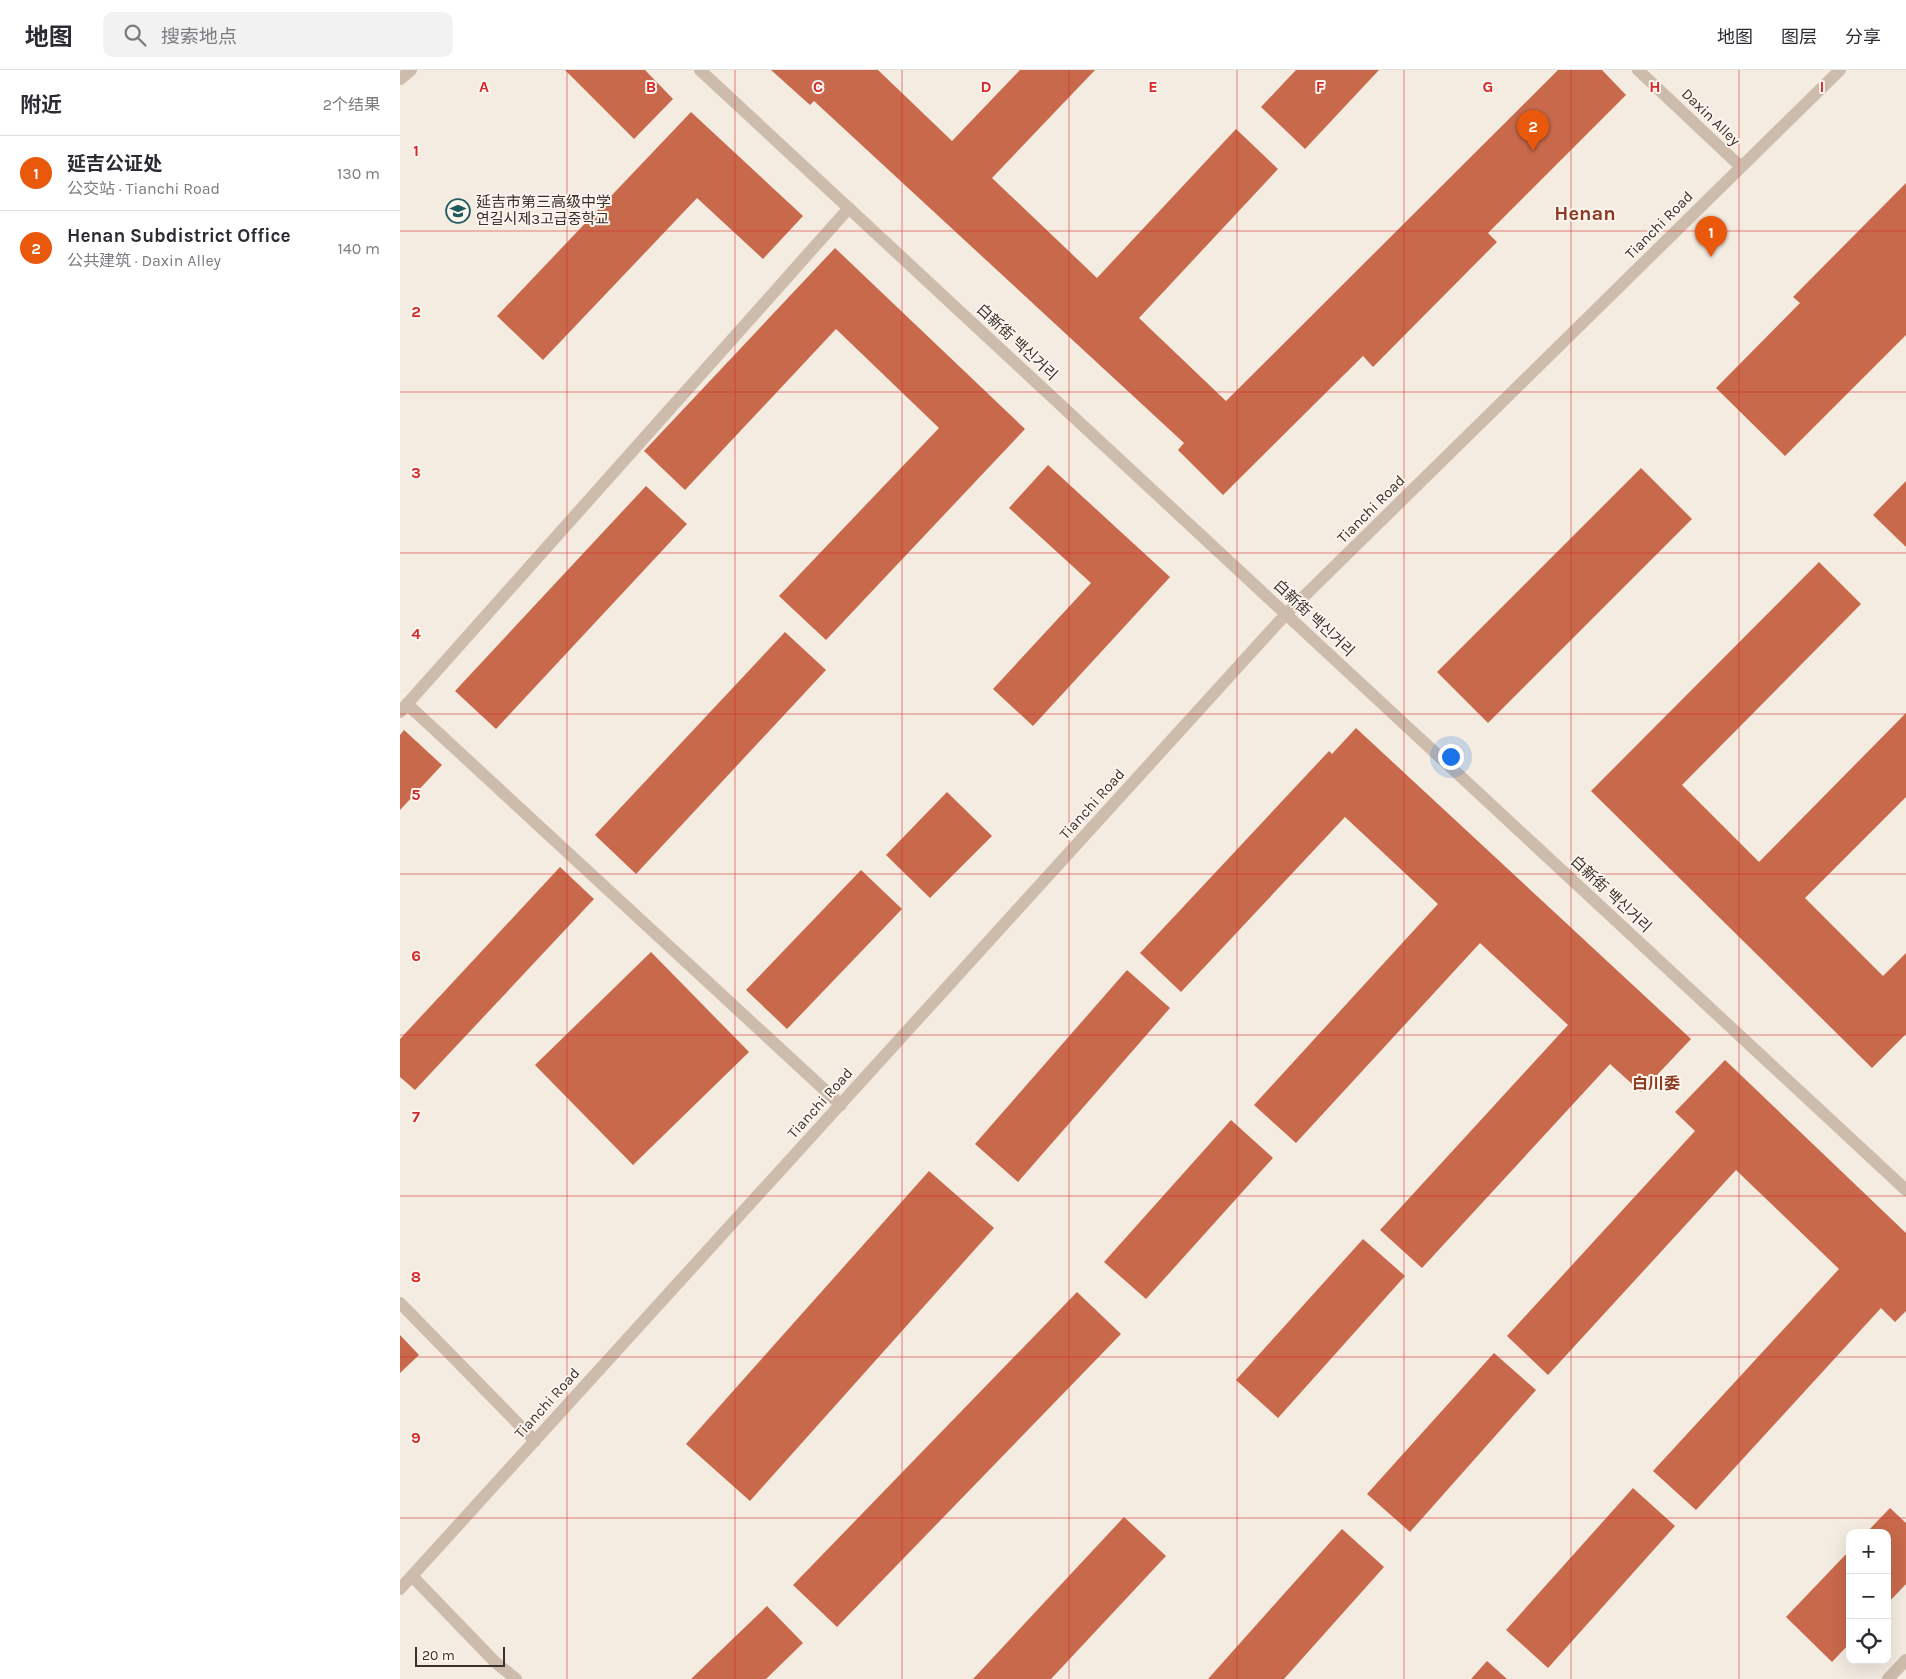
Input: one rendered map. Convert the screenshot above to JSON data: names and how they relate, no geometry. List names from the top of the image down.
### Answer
{
  "streets": {
    "street": ["Daxin Alley", "Tianchi Road", "白新街 백신거리"]
  },
  "crossings": [
    ["Daxin Alley", "Tianchi Road"],
    ["Tianchi Road", "白新街 백신거리"]
  ],
  "districts": ["Henan", "白川委"],
  "places": {
    "school or university": ["延吉市第三高级中学 연길시제3고급중학교"]
  },
  "scale_bar": "20 m",
  "page": {
    "header": "地图",
    "search": "搜索地点",
    "nav": ["地图", "图层", "分享"],
    "heading": ["附近", "2个结果"],
    "pins": ["2", "1"],
    "list": [
      {
        "mark": "1",
        "name": "延吉公证处",
        "note": "公交站 · Tianchi Road",
        "value": "130 m"
      },
      {
        "mark": "2",
        "name": "Henan Subdistrict Office",
        "note": "公共建筑 · Daxin Alley",
        "value": "140 m"
      }
    ],
    "map_buttons": ["+", "−"],
    "scale": "20 m"
  },
  "grid": {
    "columns": [
      "A",
      "B",
      "C",
      "D",
      "E",
      "F",
      "G",
      "H",
      "I"
    ],
    "rows": [
      "1",
      "2",
      "3",
      "4",
      "5",
      "6",
      "7",
      "8",
      "9"
    ]
  }
}
